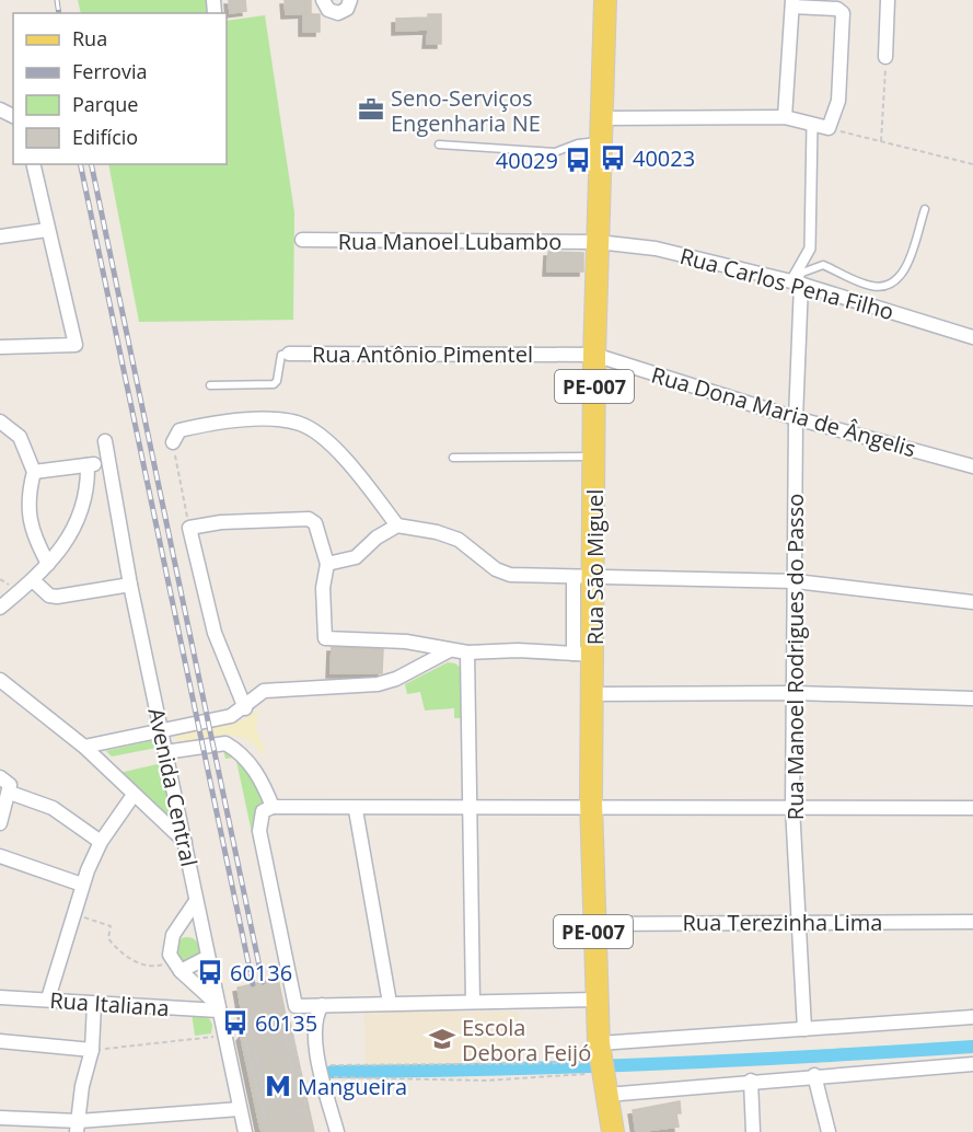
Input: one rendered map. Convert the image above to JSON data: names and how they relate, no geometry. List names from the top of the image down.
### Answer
{
  "streets": {
    "main road": ["PE-007", "Rua São Miguel"],
    "street": [
      "Rua Manoel Lubambo",
      "Rua Carlos Pena Filho",
      "Rua Antônio Pimentel",
      "Rua Dona Maria de Ângelis",
      "Rua Manoel Rodrigues do Passo",
      "Avenida Central",
      "Rua Terezinha Lima",
      "Rua Italiana"
    ]
  },
  "crossings": [
    ["Rua Manoel Lubambo", "Rua Carlos Pena Filho"],
    ["Rua Manoel Lubambo", "Rua São Miguel"],
    ["Rua Carlos Pena Filho", "Rua São Miguel"],
    ["Rua Carlos Pena Filho", "Rua Manoel Rodrigues do Passo"],
    ["Rua Antônio Pimentel", "Rua Dona Maria de Ângelis"],
    ["Rua Antônio Pimentel", "Rua São Miguel"],
    ["Rua Dona Maria de Ângelis", "Rua São Miguel"],
    ["Rua Dona Maria de Ângelis", "Rua Manoel Rodrigues do Passo"],
    ["Rua São Miguel", "Rua Terezinha Lima"],
    ["Rua Manoel Rodrigues do Passo", "Rua Terezinha Lima"],
    ["Avenida Central", "Rua Italiana"]
  ],
  "places": {
    "office": ["Seno-Serviços Engenharia NE"],
    "bus stop": [
      "40023",
      "40029",
      "60136",
      "60135"
    ],
    "school or university": ["Escola Debora Feijó"],
    "metro station": ["Mangueira"]
  },
  "legend": [
    "Rua",
    "Ferrovia",
    "Parque",
    "Edifício"
  ]
}
